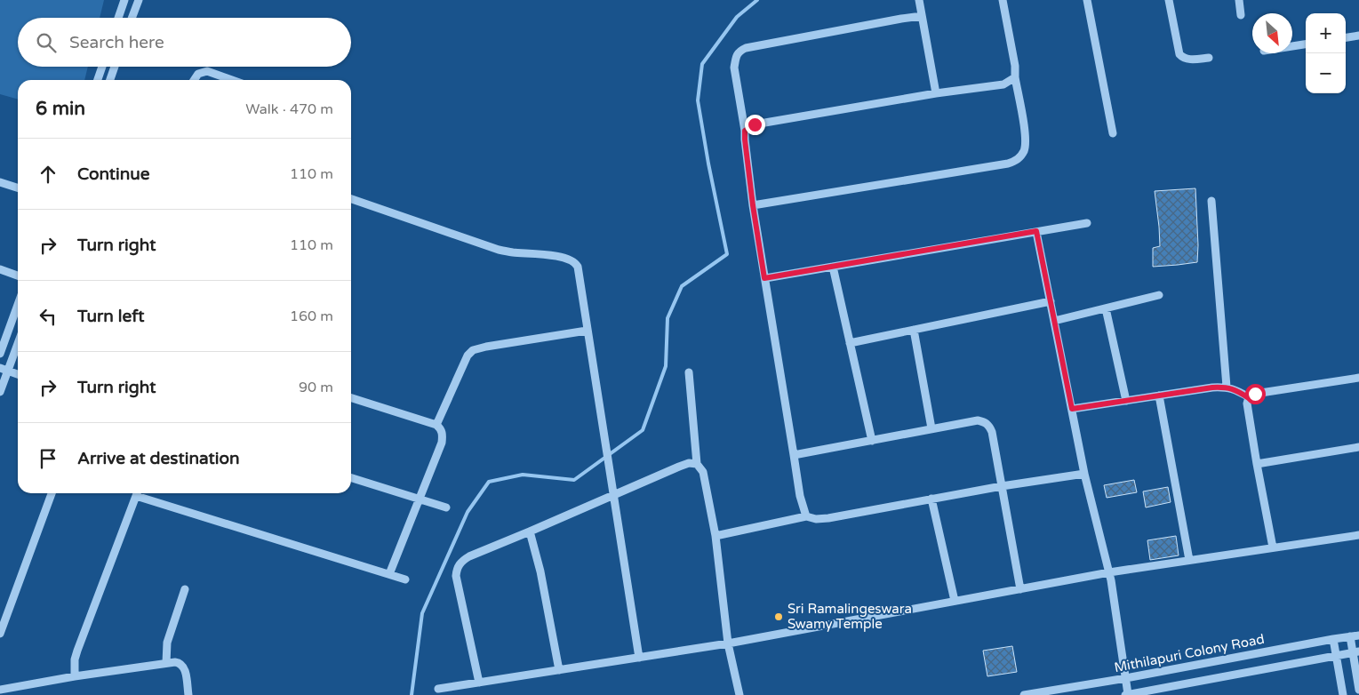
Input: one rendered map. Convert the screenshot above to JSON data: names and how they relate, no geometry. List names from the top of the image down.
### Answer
{
  "streets": {
    "street": ["Mithilapuri Colony Road"]
  },
  "places": ["Sri Ramalingeswara Swamy Temple"],
  "north": "bottom right",
  "page": {
    "map_buttons": ["+", "−"],
    "search": "Search here",
    "heading": ["6 min", "Walk · 470 m"],
    "list": [
      ["Continue", "110 m"],
      ["Turn right", "110 m"],
      ["Turn left", "160 m"],
      ["Turn right", "90 m"],
      "Arrive at destination"
    ]
  }
}
